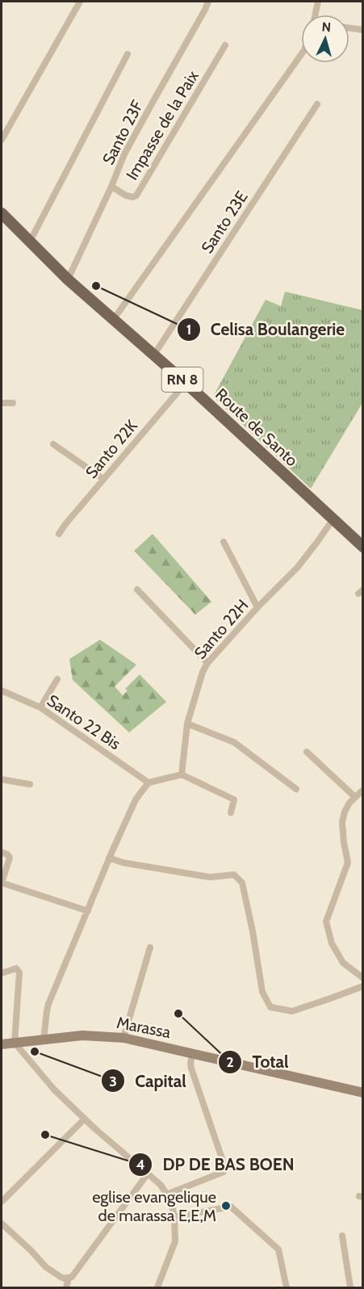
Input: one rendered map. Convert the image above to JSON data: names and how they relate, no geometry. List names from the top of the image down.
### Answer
{
  "streets": {
    "main road": ["RN 8", "Route de Santo", "Marassa"],
    "street": [
      "Impasse de la Paix",
      "Santo 23F",
      "Santo 23E",
      "Santo 22K",
      "Santo 22H",
      "Santo 22 Bis"
    ]
  },
  "crossings": [
    ["Impasse de la Paix", "Santo 23F"],
    ["Santo 23F", "Route de Santo"],
    ["Santo 23E", "Route de Santo"],
    ["Route de Santo", "Santo 22K"],
    ["Route de Santo", "Santo 22H"]
  ],
  "places": [
    "Celisa Boulangerie",
    "Total",
    "Capital",
    "DP DE BAS BOEN",
    "eglise evangelique de marassa E,E,M"
  ],
  "north": "top"
}
